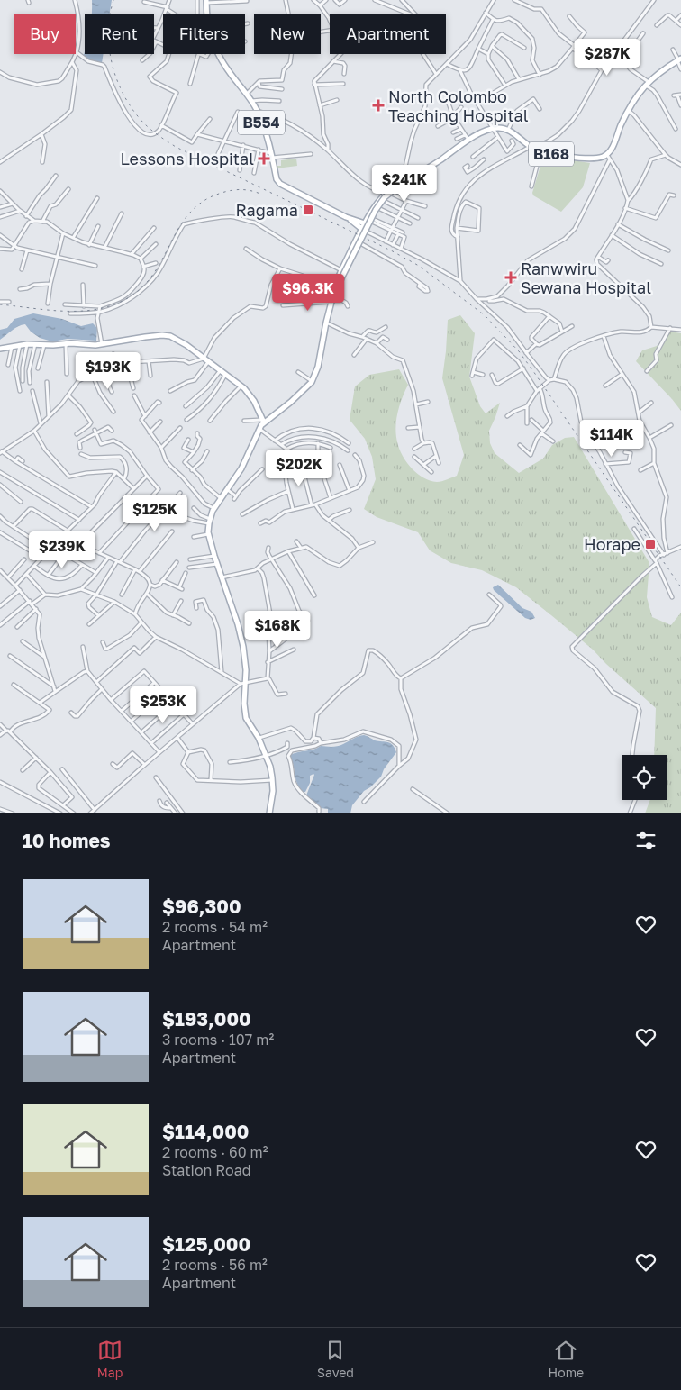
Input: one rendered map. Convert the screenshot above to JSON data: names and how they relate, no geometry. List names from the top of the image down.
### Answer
{
  "streets": {
    "main road": ["B554", "B168"]
  },
  "places": {
    "health": ["North Colombo Teaching Hospital", "Lessons Hospital", "Ranwwiru Sewana Hospital"],
    "transit": ["Ragama", "Horape"]
  },
  "page": {
    "chip": [
      "Buy",
      "Rent",
      "Filters",
      "New",
      "Apartment"
    ],
    "price": [
      "$287K",
      "$241K",
      "$96.3K",
      "$193K",
      "$114K",
      "$202K",
      "$125K",
      "$239K",
      "$168K",
      "$253K"
    ],
    "heading": "10 homes",
    "list": [
      {
        "name": "$96,300",
        "note": "2 rooms · 54 m² · Apartment"
      },
      {
        "name": "$193,000",
        "note": "3 rooms · 107 m² · Apartment"
      },
      {
        "name": "$114,000",
        "note": "2 rooms · 60 m² · Station Road"
      },
      {
        "name": "$125,000",
        "note": "2 rooms · 56 m² · Apartment"
      }
    ],
    "tabs": ["Map", "Saved", "Home"]
  }
}
